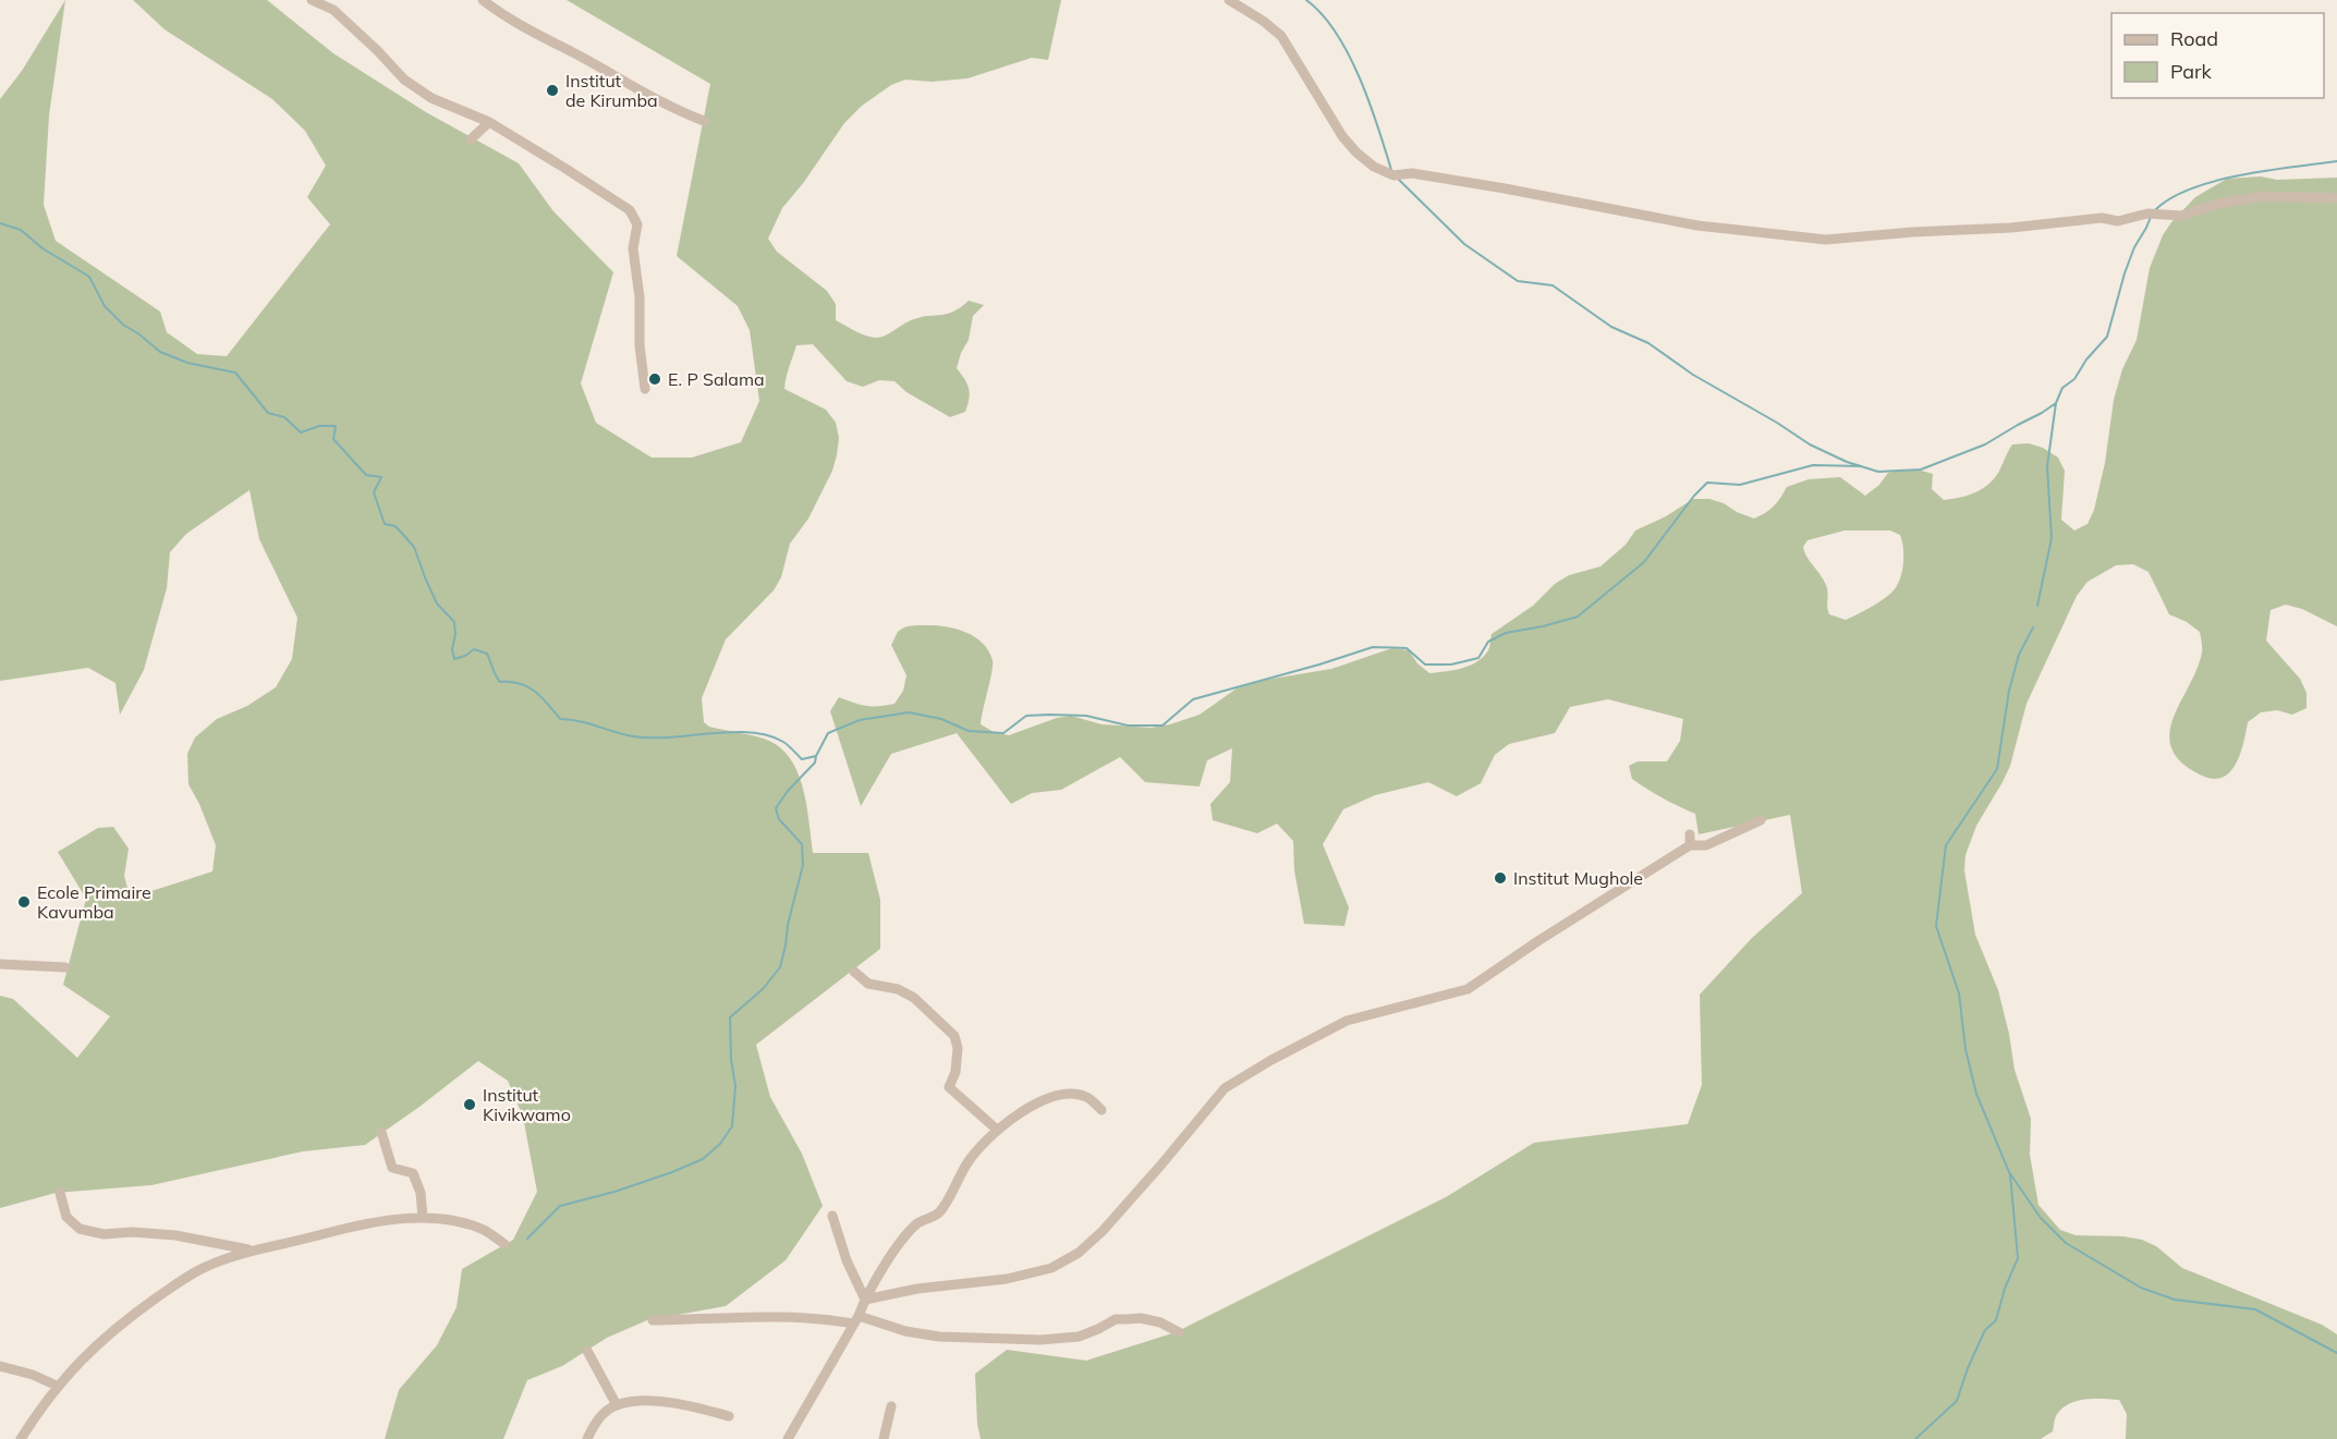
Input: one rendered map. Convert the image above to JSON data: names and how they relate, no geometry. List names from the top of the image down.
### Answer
{
  "places": [
    "Institut de Kirumba",
    "E. P Salama",
    "Institut Mughole",
    "Ecole Primaire Kavumba",
    "Institut Kivikwamo"
  ],
  "legend": ["Road", "Park"]
}
